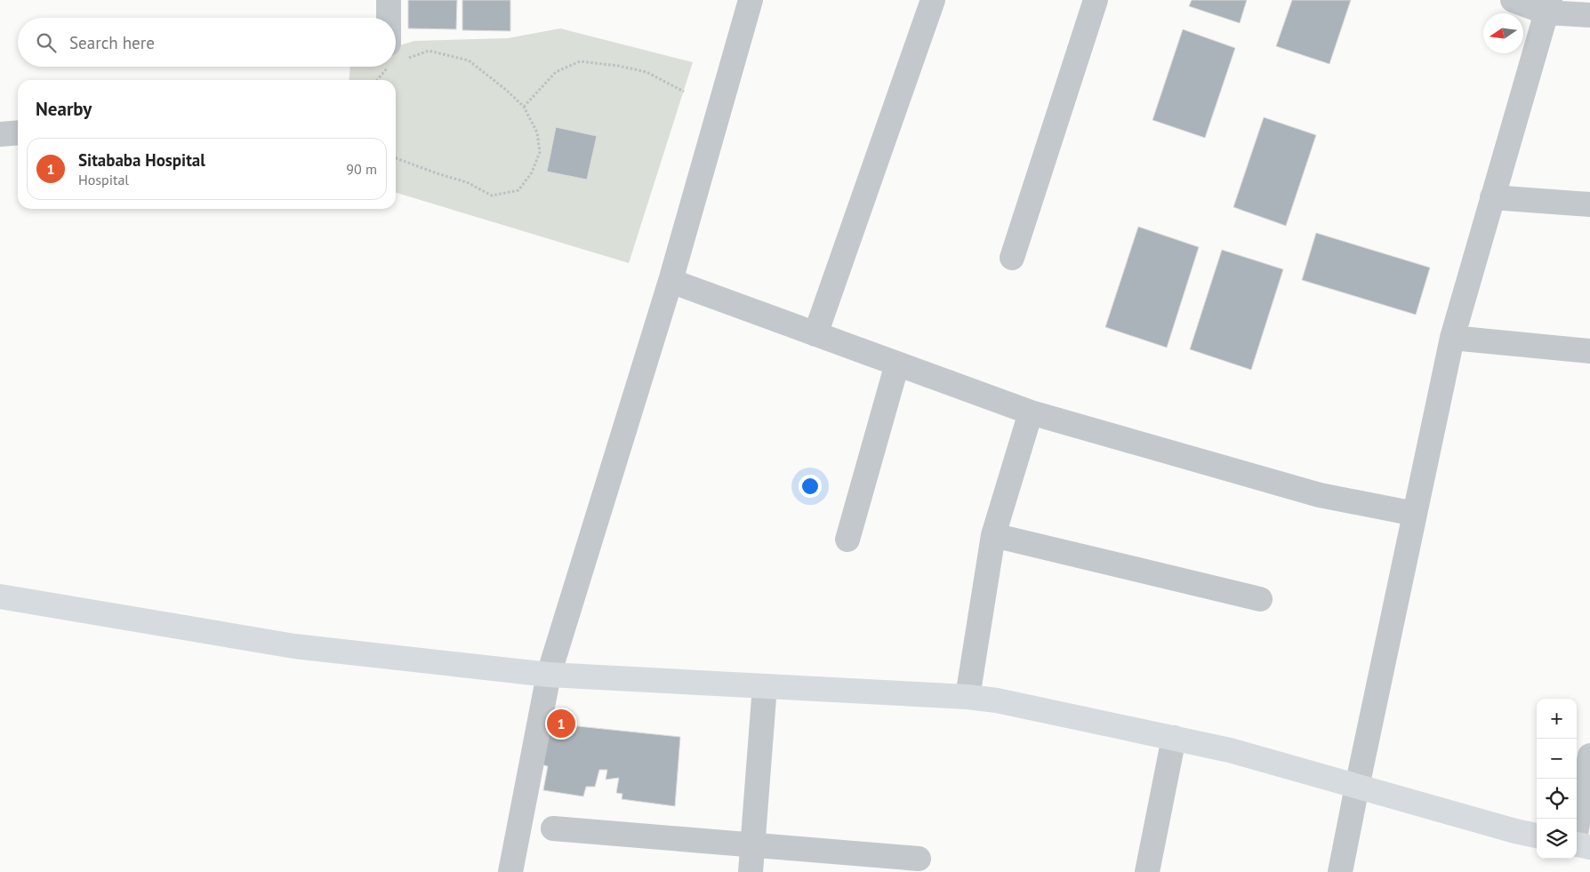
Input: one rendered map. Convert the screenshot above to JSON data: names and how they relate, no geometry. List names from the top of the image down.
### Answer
{
  "north": "left",
  "page": {
    "search": "Search here",
    "heading": "Nearby",
    "list": [
      {
        "mark": "1",
        "name": "Sitababa Hospital",
        "note": "Hospital",
        "value": "90 m"
      }
    ],
    "map_buttons": ["+", "−"],
    "pins": "1"
  }
}
